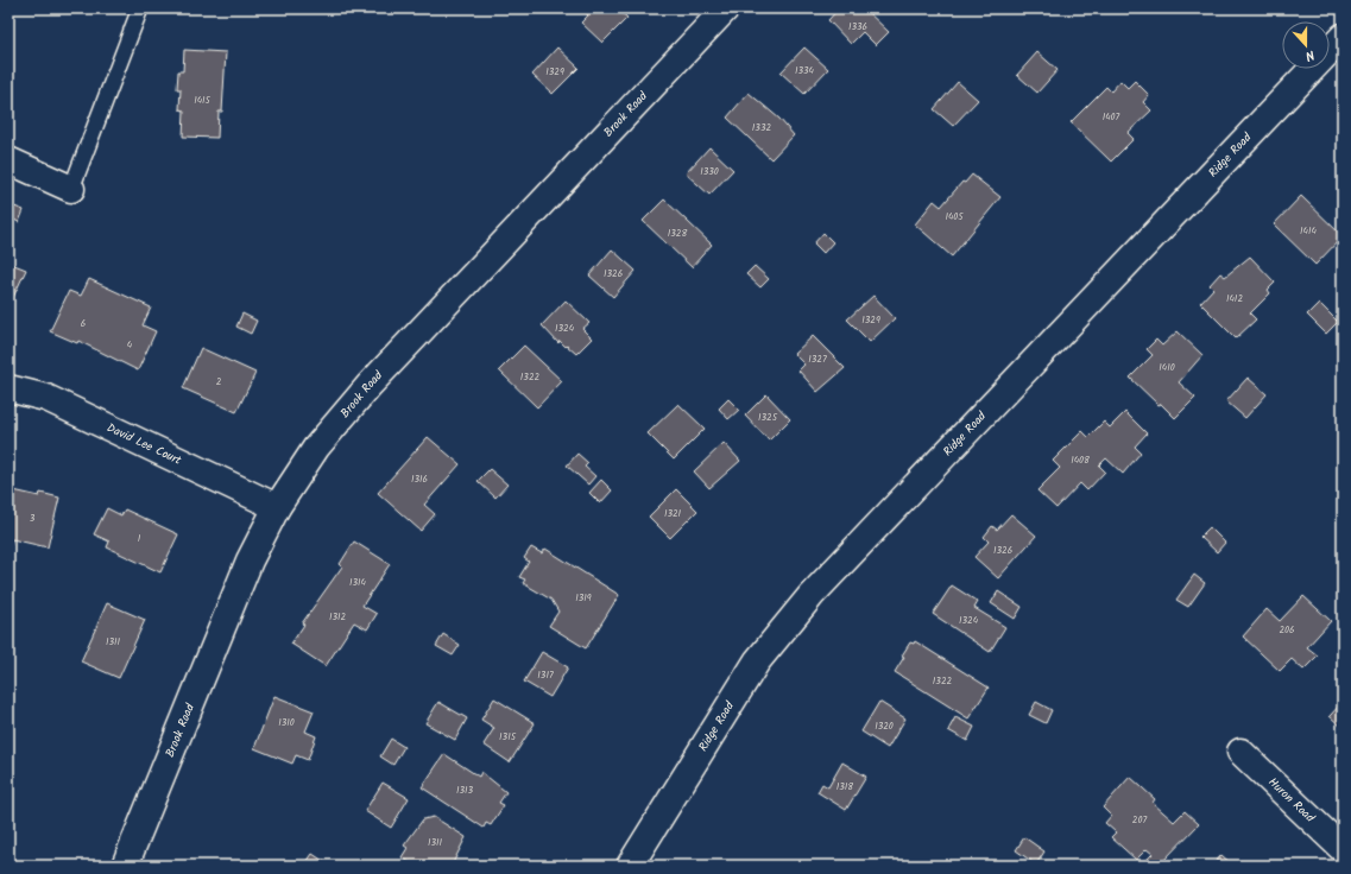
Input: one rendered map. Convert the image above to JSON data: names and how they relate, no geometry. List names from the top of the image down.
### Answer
{
  "streets": {
    "street": [
      "Brook Road",
      "Ridge Road",
      "David Lee Court",
      "Huron Road"
    ]
  },
  "crossings": [
    ["Brook Road", "David Lee Court"]
  ],
  "house_numbers": [
    "1336",
    "1334",
    "1329",
    "1415",
    "1407",
    "1332",
    "1330",
    "1405",
    "1414",
    "1328",
    "1326",
    "1412",
    "1329",
    "6",
    "1324",
    "4",
    "1327",
    "1410",
    "1322",
    "2",
    "1325",
    "1408",
    "1316",
    "1321",
    "3",
    "1",
    "1326",
    "1314",
    "1319",
    "1312",
    "1324",
    "206",
    "1311",
    "1317",
    "1322",
    "1310",
    "1320",
    "1315",
    "1318",
    "1313",
    "207",
    "1311"
  ],
  "north": "bottom"
}
